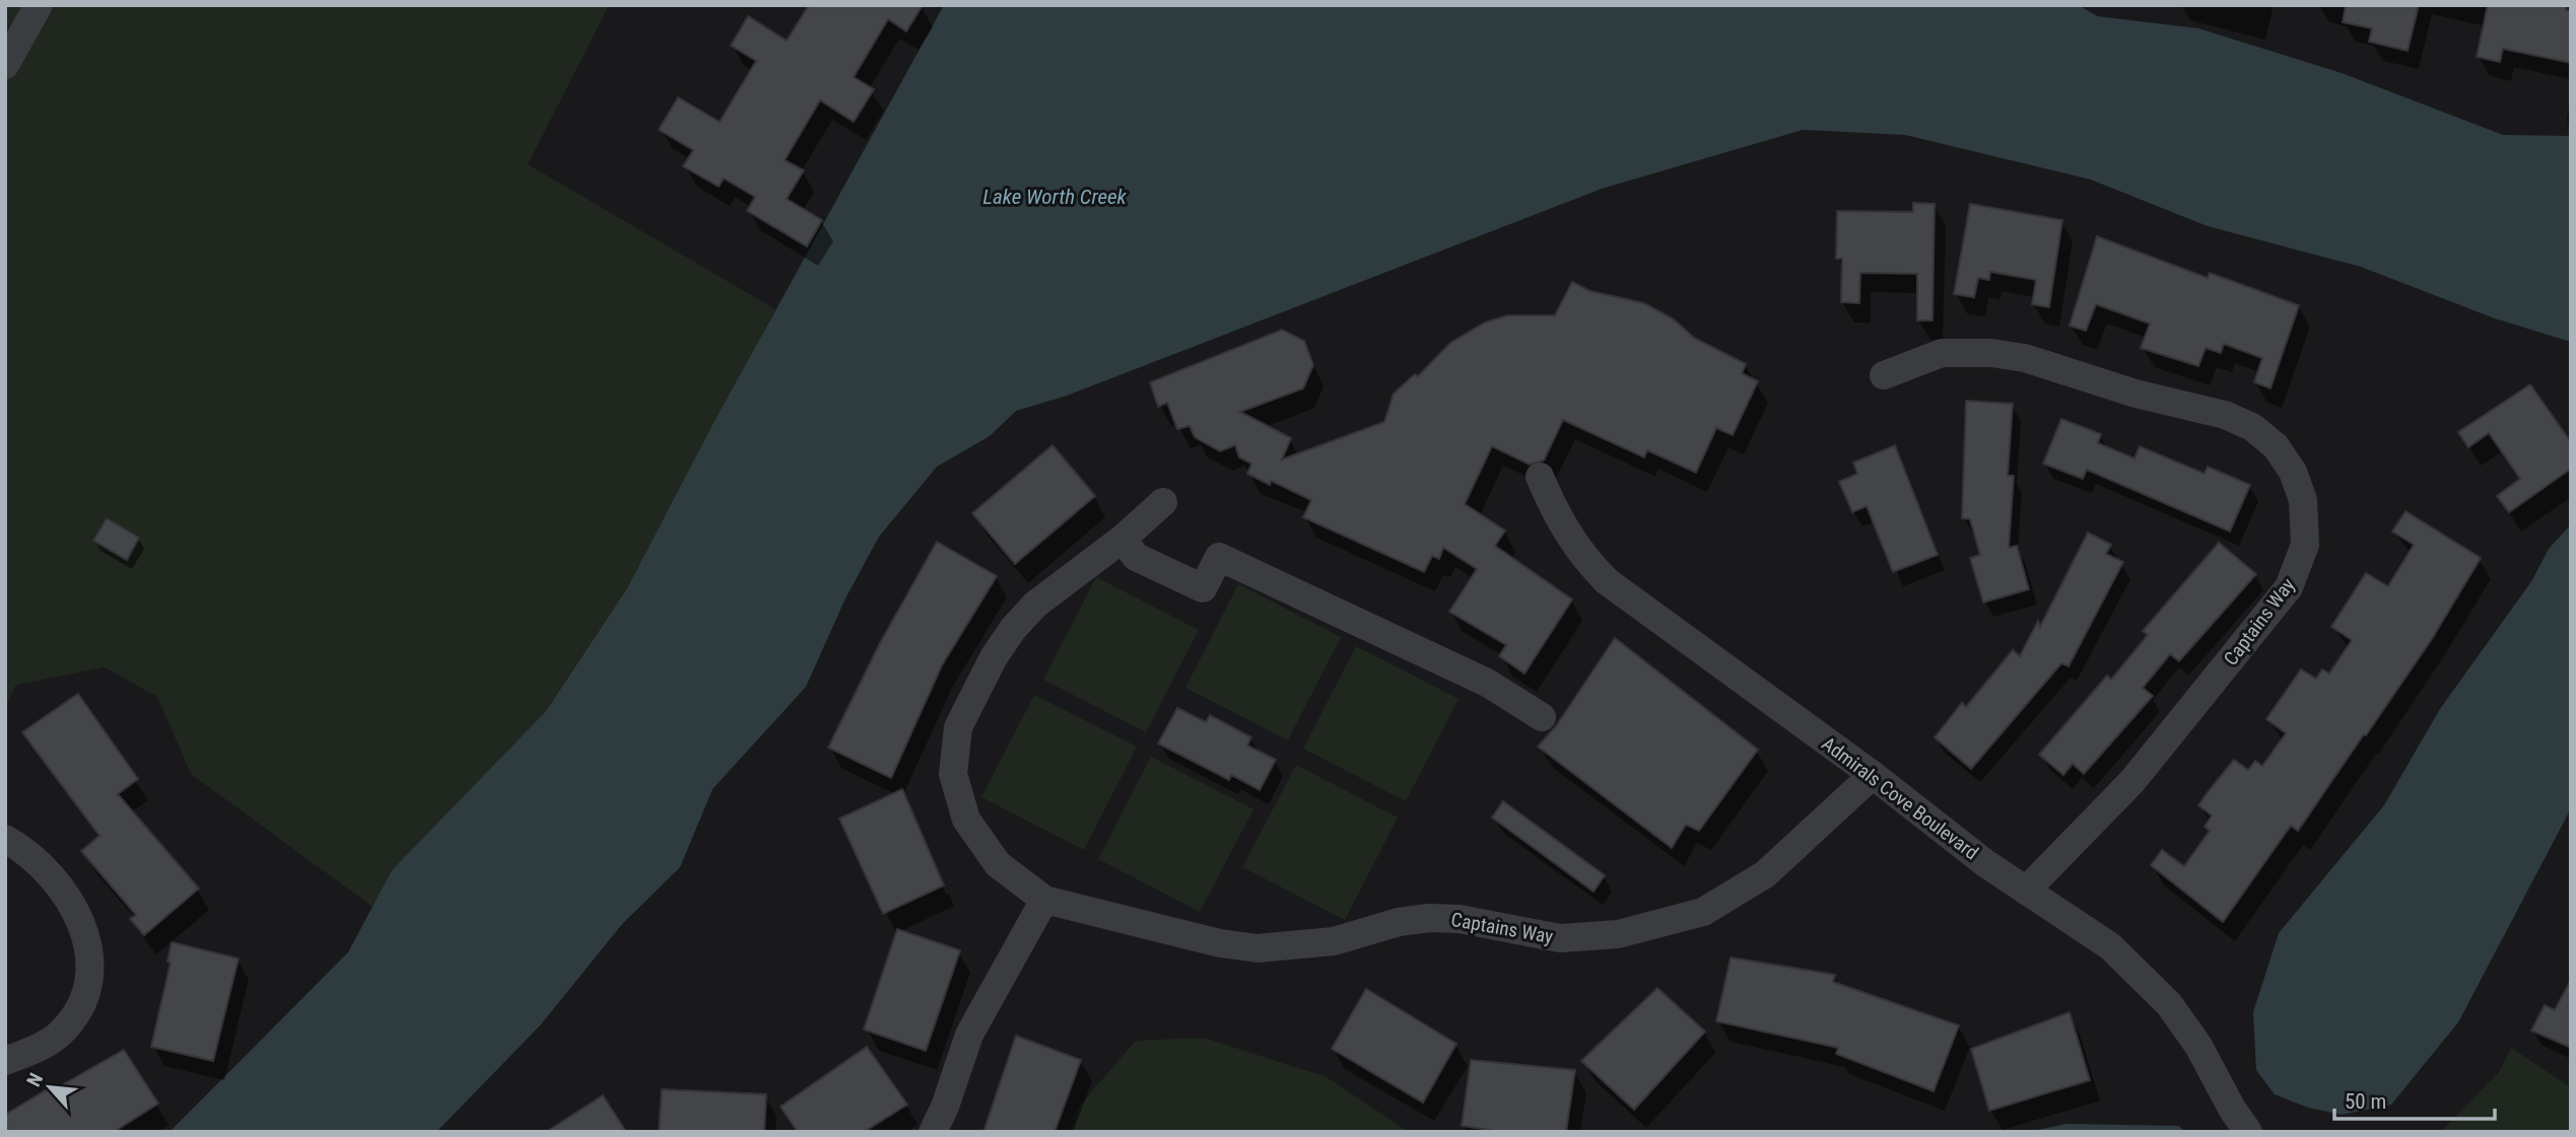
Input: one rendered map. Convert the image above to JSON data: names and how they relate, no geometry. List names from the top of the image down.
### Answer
{
  "streets": {
    "street": ["Captains Way", "Admirals Cove Boulevard"]
  },
  "crossings": [
    ["Captains Way", "Admirals Cove Boulevard"]
  ],
  "water": ["Lake Worth Creek"],
  "scale_bar": "50 m",
  "north": "top left"
}
